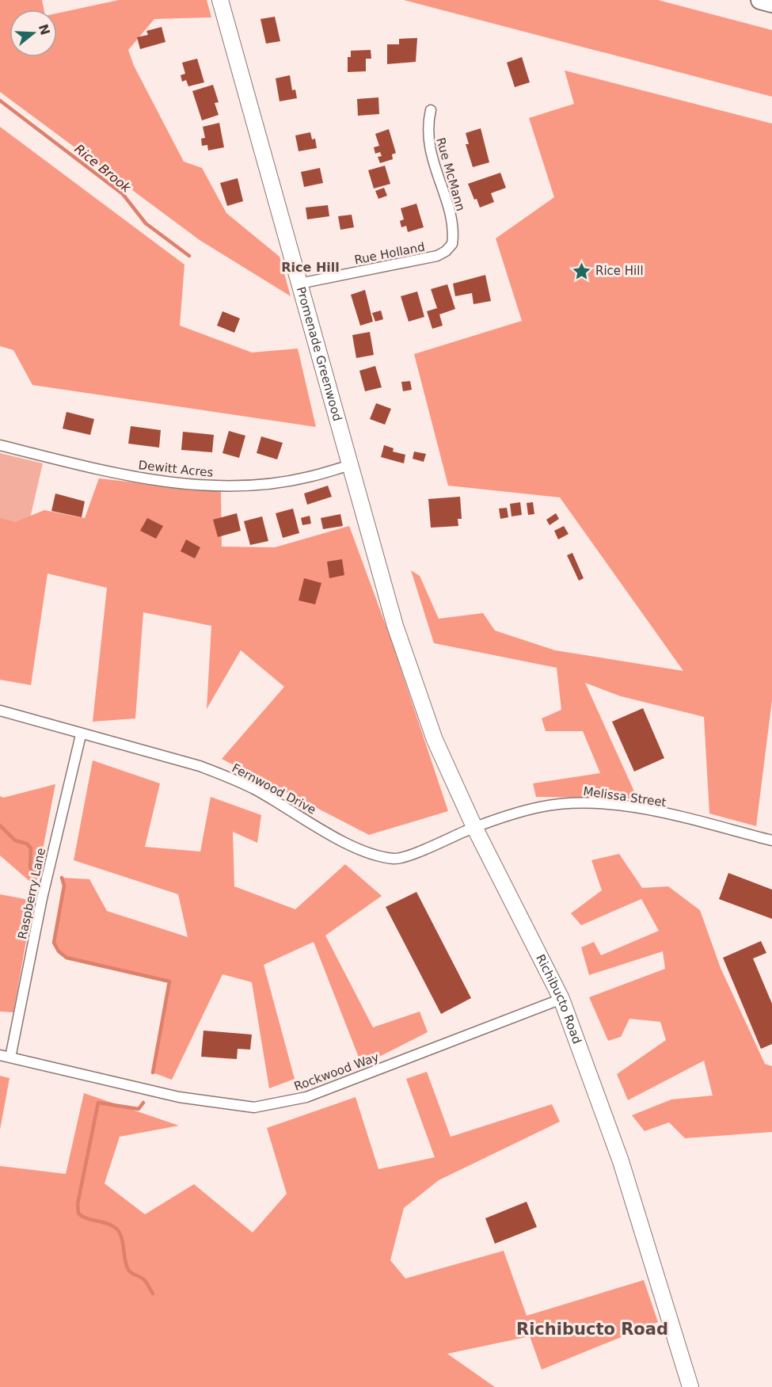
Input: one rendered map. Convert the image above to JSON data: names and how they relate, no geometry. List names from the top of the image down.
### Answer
{
  "streets": {
    "main road": ["Promenade Greenwood", "Richibucto Road"],
    "street": [
      "Rue McMann",
      "Rue Holland",
      "Dewitt Acres",
      "Fernwood Drive",
      "Melissa Street",
      "Raspberry Lane",
      "Rockwood Way"
    ]
  },
  "crossings": [
    ["Rue McMann", "Rue Holland"],
    ["Rue Holland", "Promenade Greenwood"],
    ["Promenade Greenwood", "Dewitt Acres"],
    ["Promenade Greenwood", "Richibucto Road"],
    ["Fernwood Drive", "Melissa Street"],
    ["Fernwood Drive", "Raspberry Lane"],
    ["Fernwood Drive", "Richibucto Road"],
    ["Melissa Street", "Richibucto Road"],
    ["Raspberry Lane", "Rockwood Way"],
    ["Richibucto Road", "Rockwood Way"]
  ],
  "districts": ["Rice Hill", "Richibucto Road"],
  "water": ["Rice Brook"],
  "places": {
    "place": ["Rice Hill"]
  },
  "north": "right"
}
